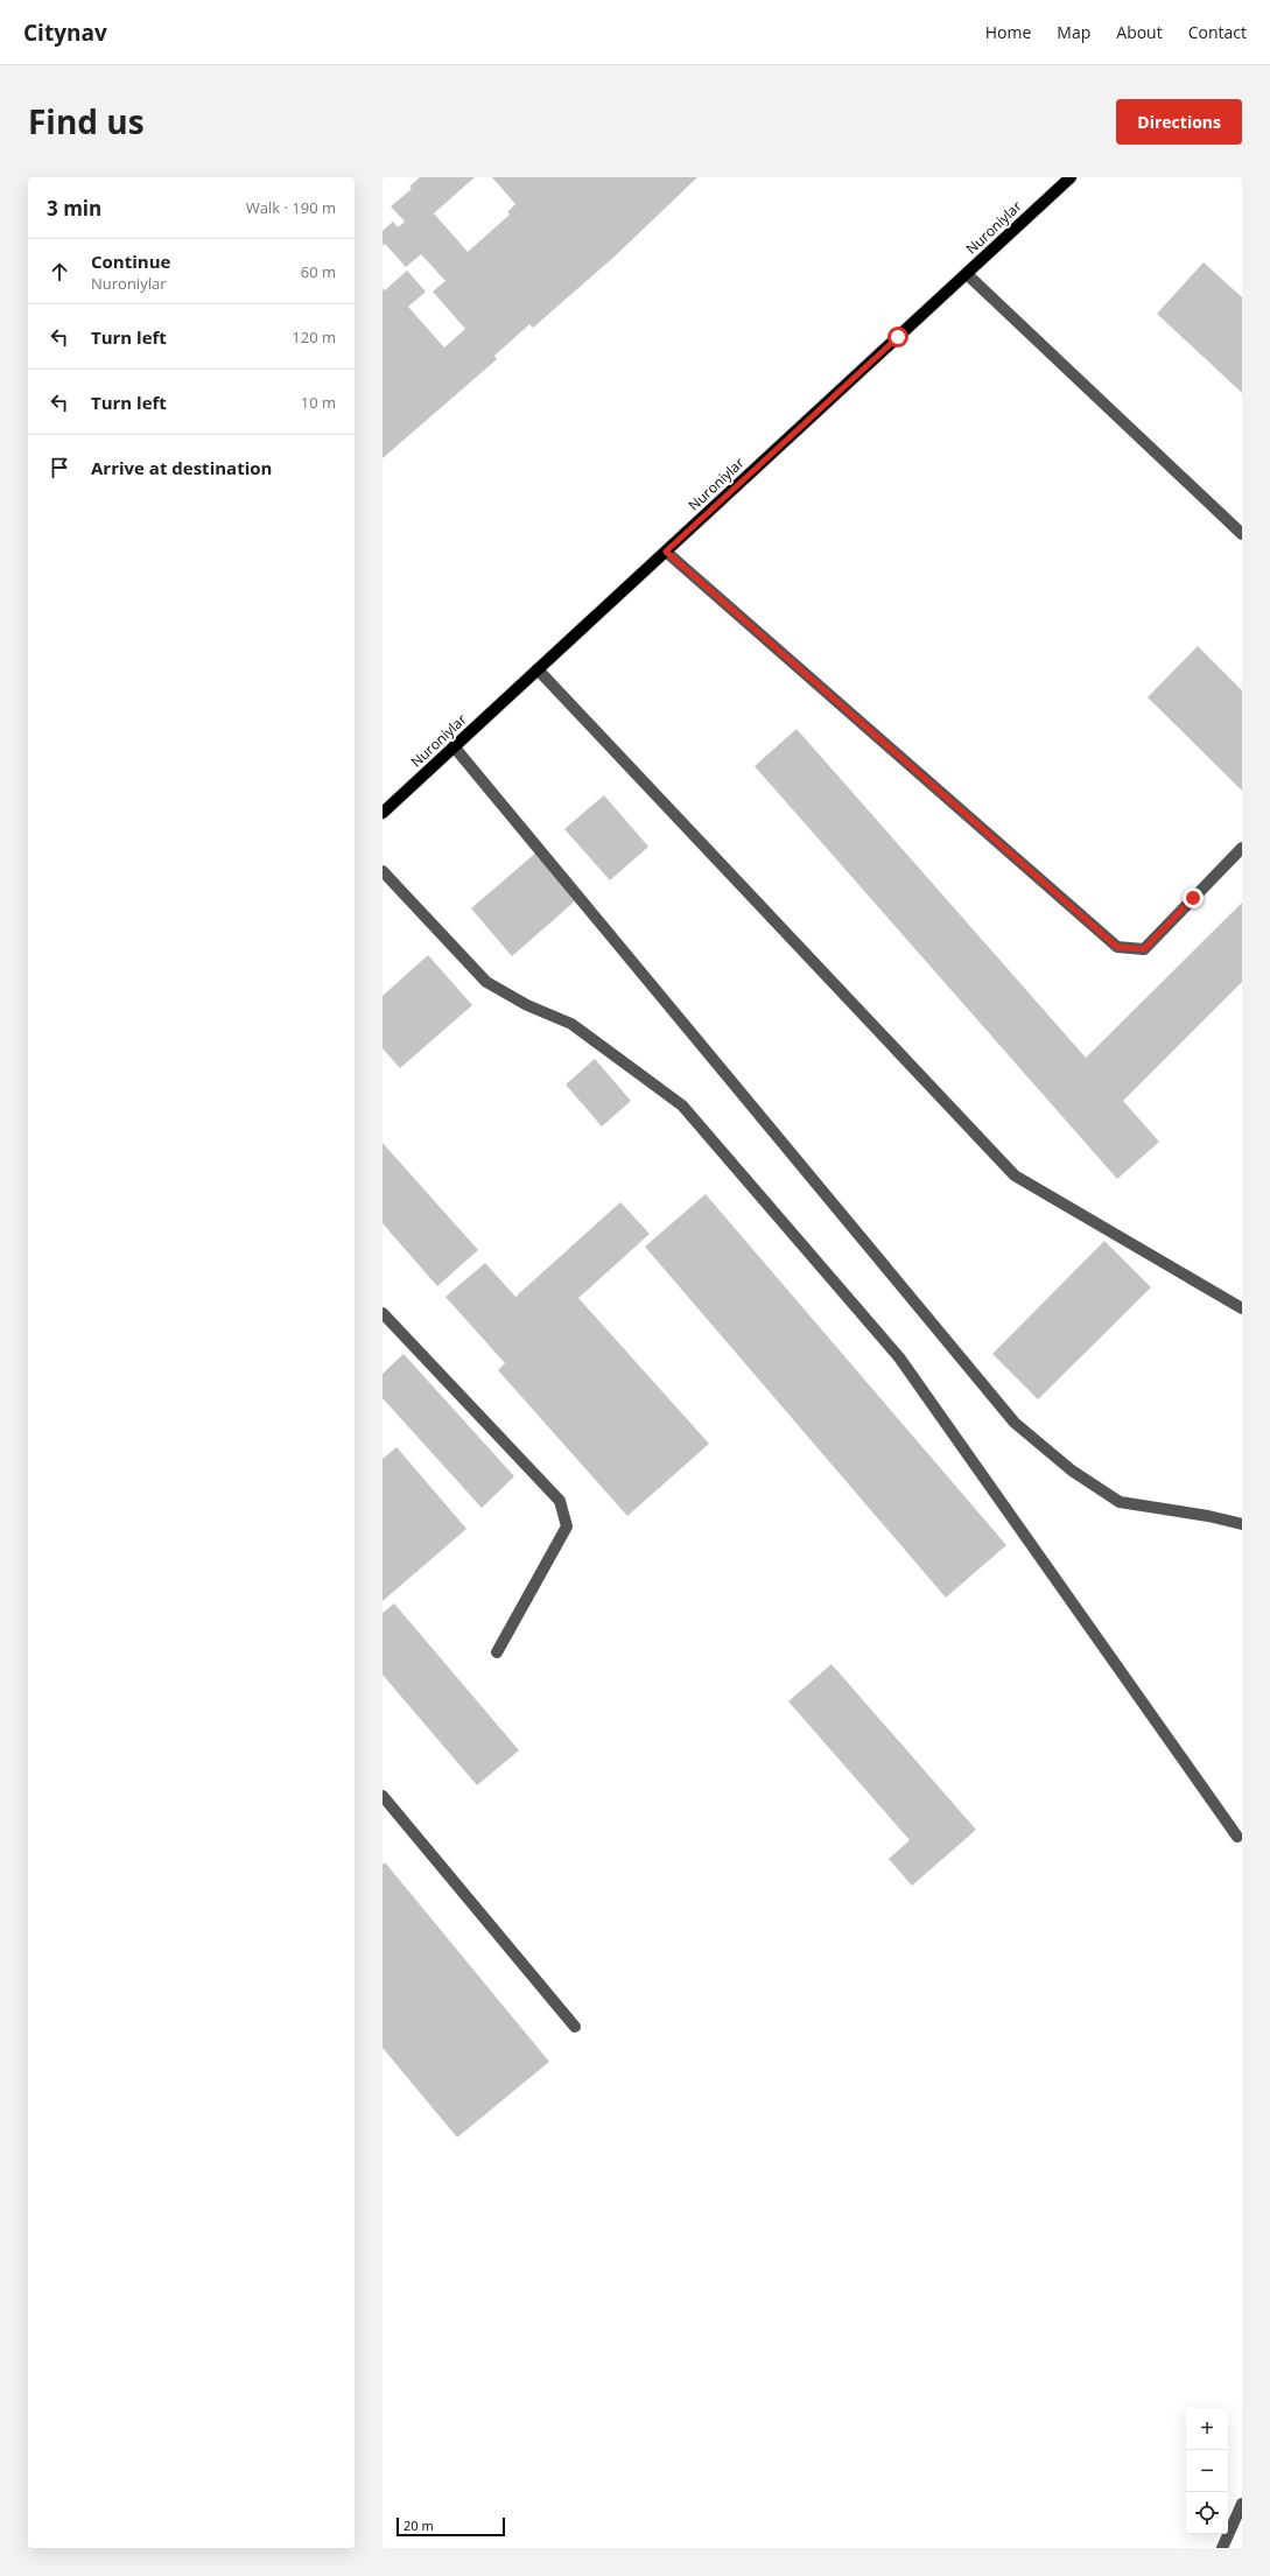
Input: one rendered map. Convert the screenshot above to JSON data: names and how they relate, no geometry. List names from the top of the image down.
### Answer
{
  "streets": {
    "main road": ["Nuroniylar"]
  },
  "scale_bar": "20 m",
  "page": {
    "header": "Citynav",
    "nav": [
      "Home",
      "Map",
      "About",
      "Contact"
    ],
    "title": "Find us",
    "buttons": "Directions",
    "heading": ["3 min", "Walk · 190 m"],
    "list": [
      ["Continue", "Nuroniylar", "60 m"],
      ["Turn left", "120 m"],
      ["Turn left", "10 m"],
      "Arrive at destination"
    ],
    "map_buttons": ["+", "−"],
    "scale": "20 m"
  }
}
